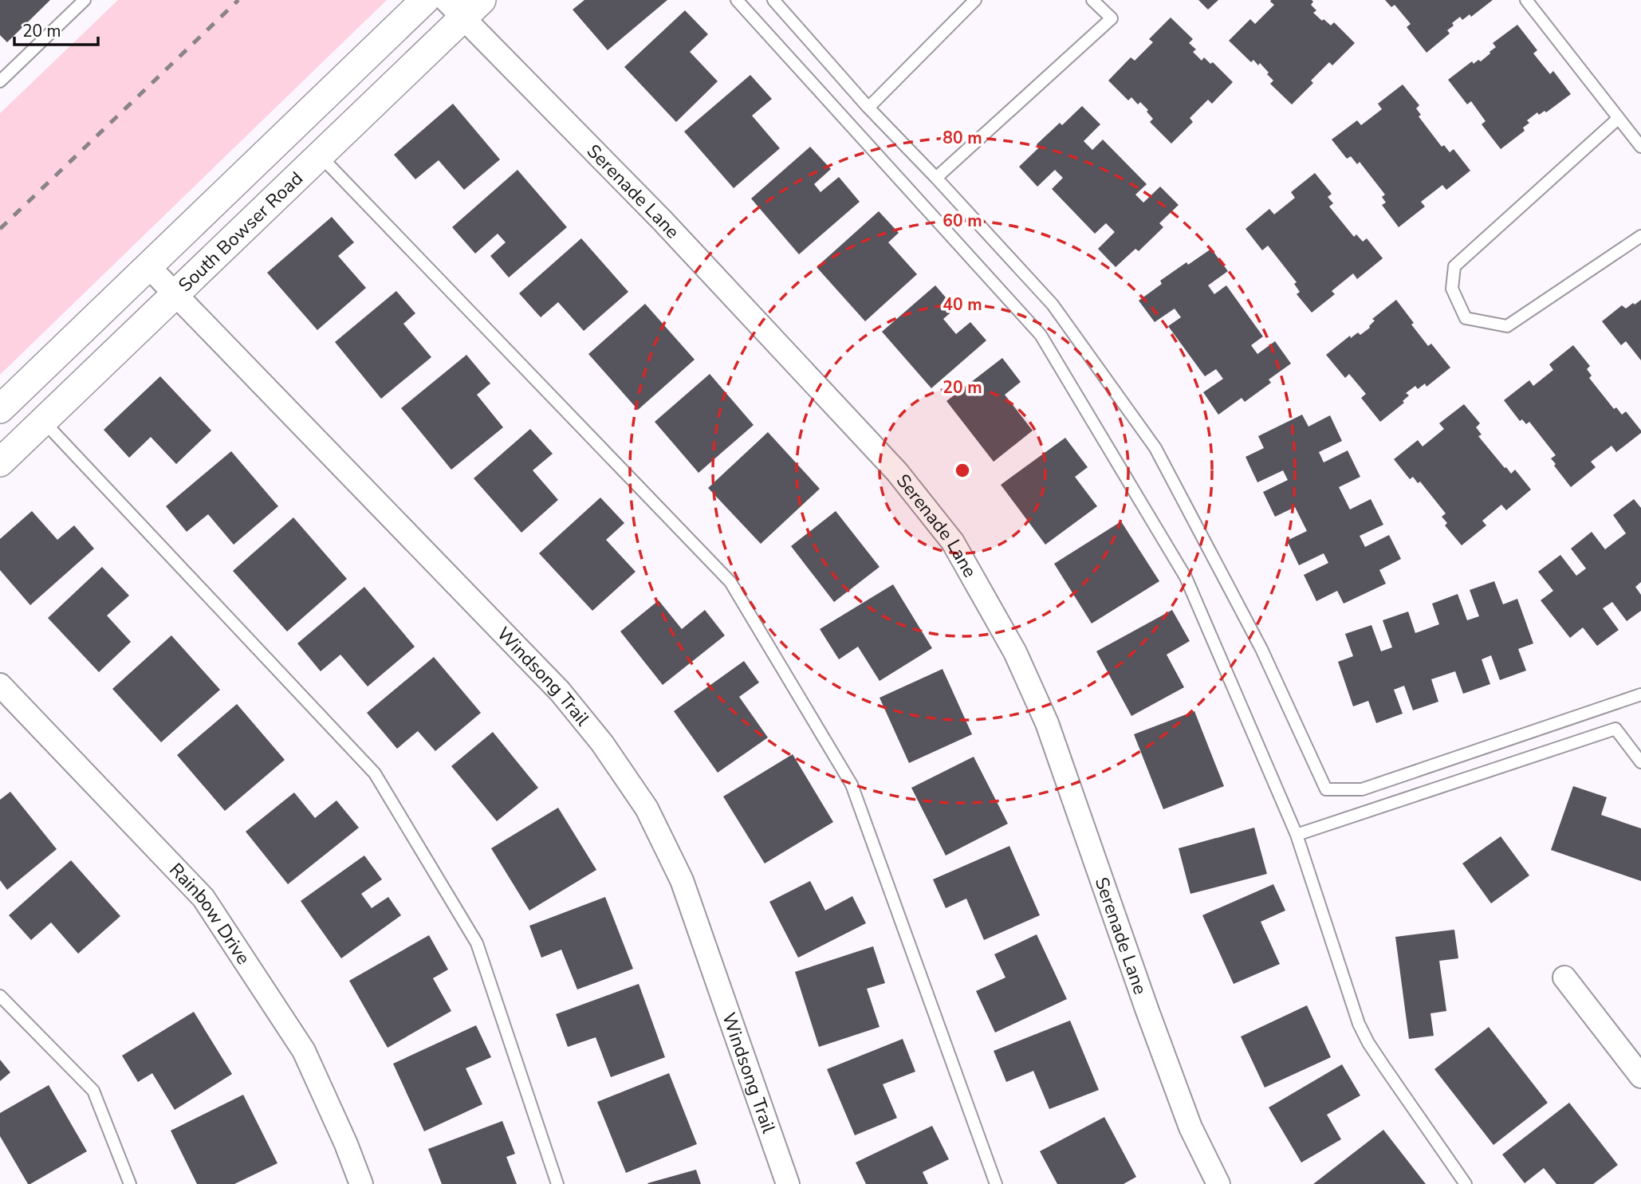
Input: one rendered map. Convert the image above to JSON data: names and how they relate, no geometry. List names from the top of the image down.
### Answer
{
  "streets": {
    "street": [
      "Serenade Lane",
      "South Bowser Road",
      "Windsong Trail",
      "Rainbow Drive"
    ]
  },
  "crossings": [
    ["Serenade Lane", "South Bowser Road"],
    ["South Bowser Road", "Windsong Trail"]
  ],
  "scale_bar": "20 m",
  "rings": [
    "80 m",
    "60 m",
    "40 m",
    "20 m"
  ]
}
